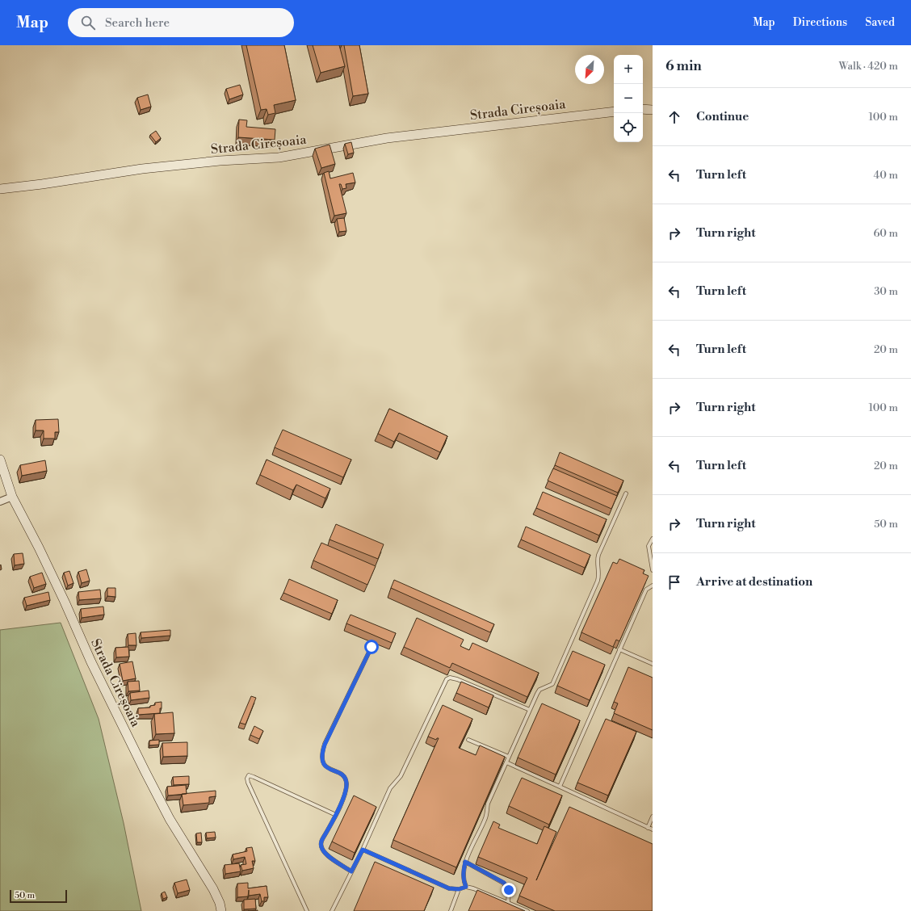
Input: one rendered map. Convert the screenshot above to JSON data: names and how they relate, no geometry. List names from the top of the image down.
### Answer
{
  "streets": {
    "street": ["Strada Cireșoaia"]
  },
  "scale_bar": "50 m",
  "north": "bottom left",
  "page": {
    "header": "Map",
    "search": "Search here",
    "nav": ["Map", "Directions", "Saved"],
    "heading": ["6 min", "Walk · 420 m"],
    "map_buttons": ["+", "−"],
    "list": [
      ["Continue", "100 m"],
      ["Turn left", "40 m"],
      ["Turn right", "60 m"],
      ["Turn left", "30 m"],
      ["Turn left", "20 m"],
      ["Turn right", "100 m"],
      ["Turn left", "20 m"],
      ["Turn right", "50 m"],
      "Arrive at destination"
    ],
    "scale": "50 m"
  }
}
